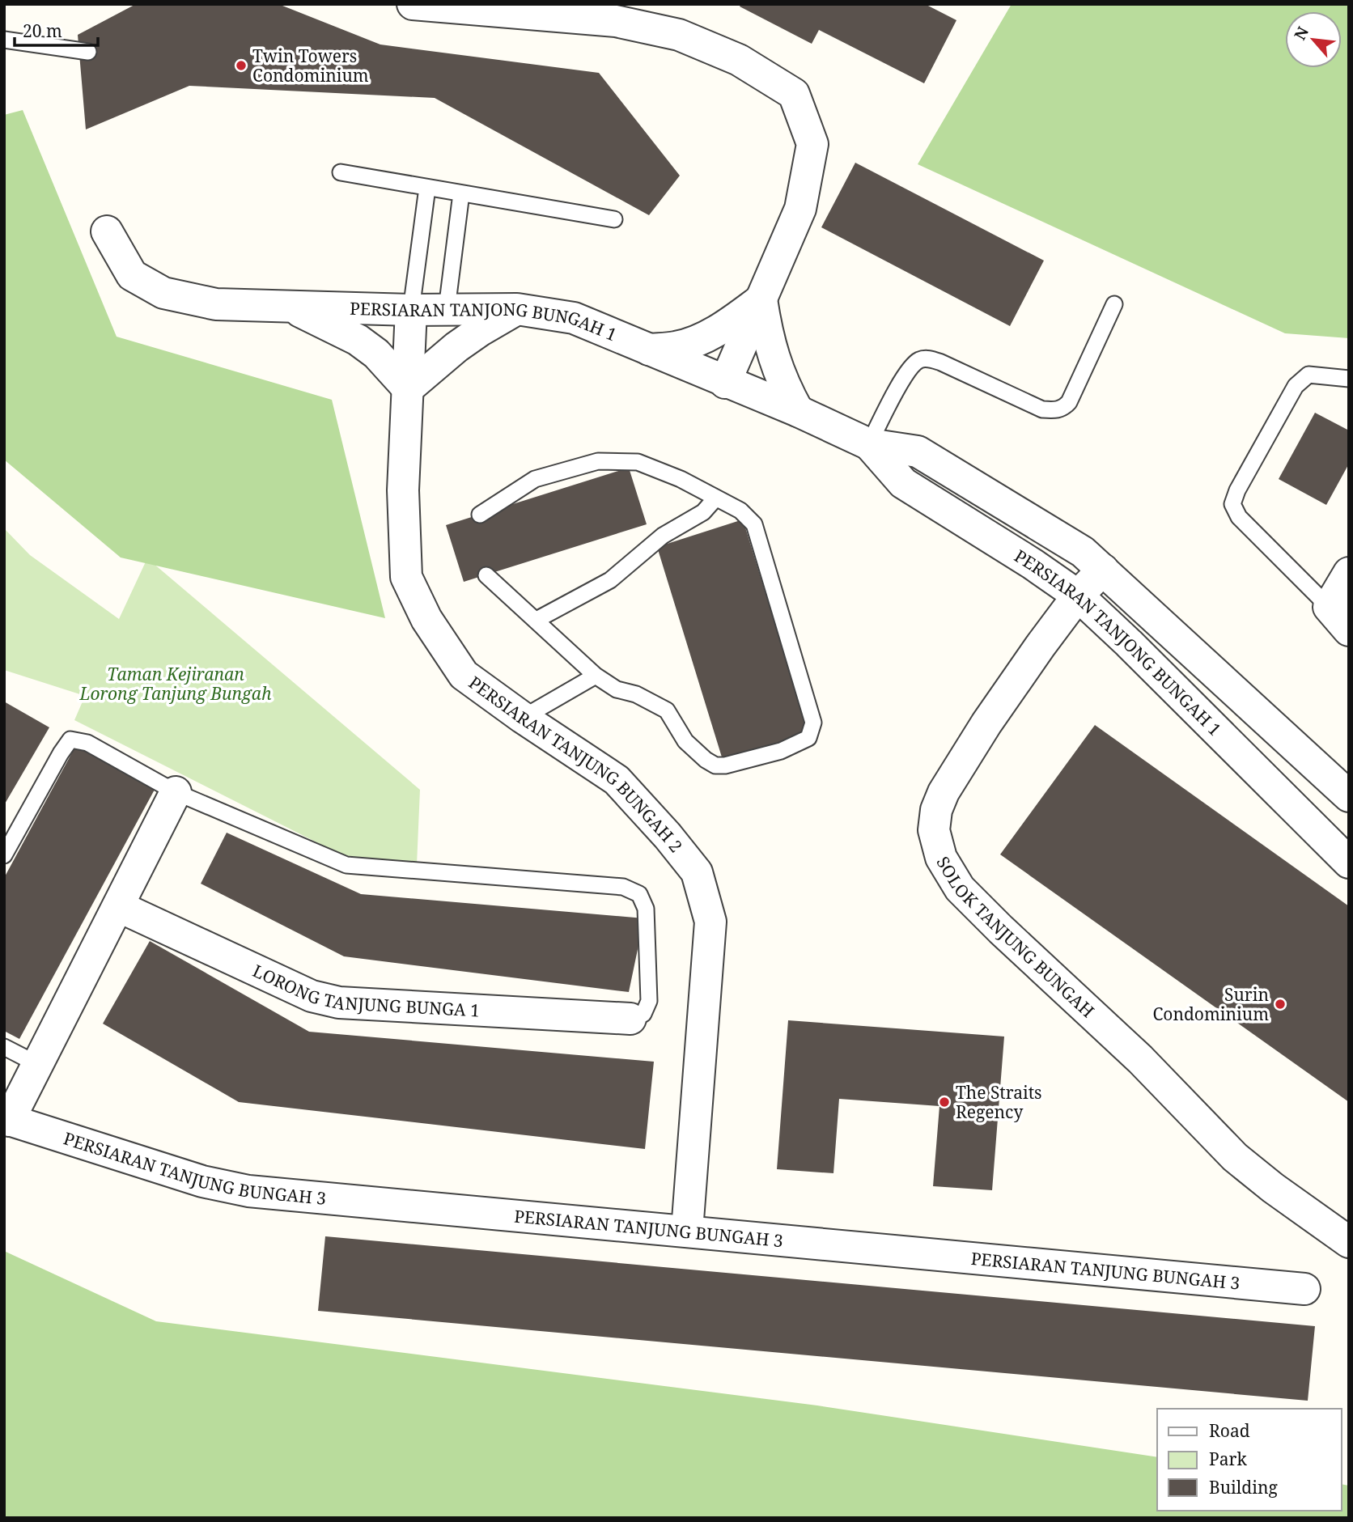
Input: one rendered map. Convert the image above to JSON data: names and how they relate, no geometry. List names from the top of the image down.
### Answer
{
  "streets": {
    "street": [
      "PERSIARAN TANJONG BUNGAH 1",
      "PERSIARAN TANJUNG BUNGAH 2",
      "SOLOK TANJUNG BUNGAH",
      "LORONG TANJUNG BUNGA 1",
      "PERSIARAN TANJUNG BUNGAH 3"
    ]
  },
  "crossings": [
    ["PERSIARAN TANJONG BUNGAH 1", "PERSIARAN TANJUNG BUNGAH 2"],
    ["PERSIARAN TANJONG BUNGAH 1", "SOLOK TANJUNG BUNGAH"],
    ["PERSIARAN TANJUNG BUNGAH 2", "PERSIARAN TANJUNG BUNGAH 3"]
  ],
  "parks": ["Taman Kejiranan Lorong Tanjung Bungah"],
  "places": ["Twin Towers Condominium", "Surin Condominium", "The Straits Regency"],
  "legend": ["Road", "Park", "Building"],
  "scale_bar": "20 m",
  "north": "top left"
}
